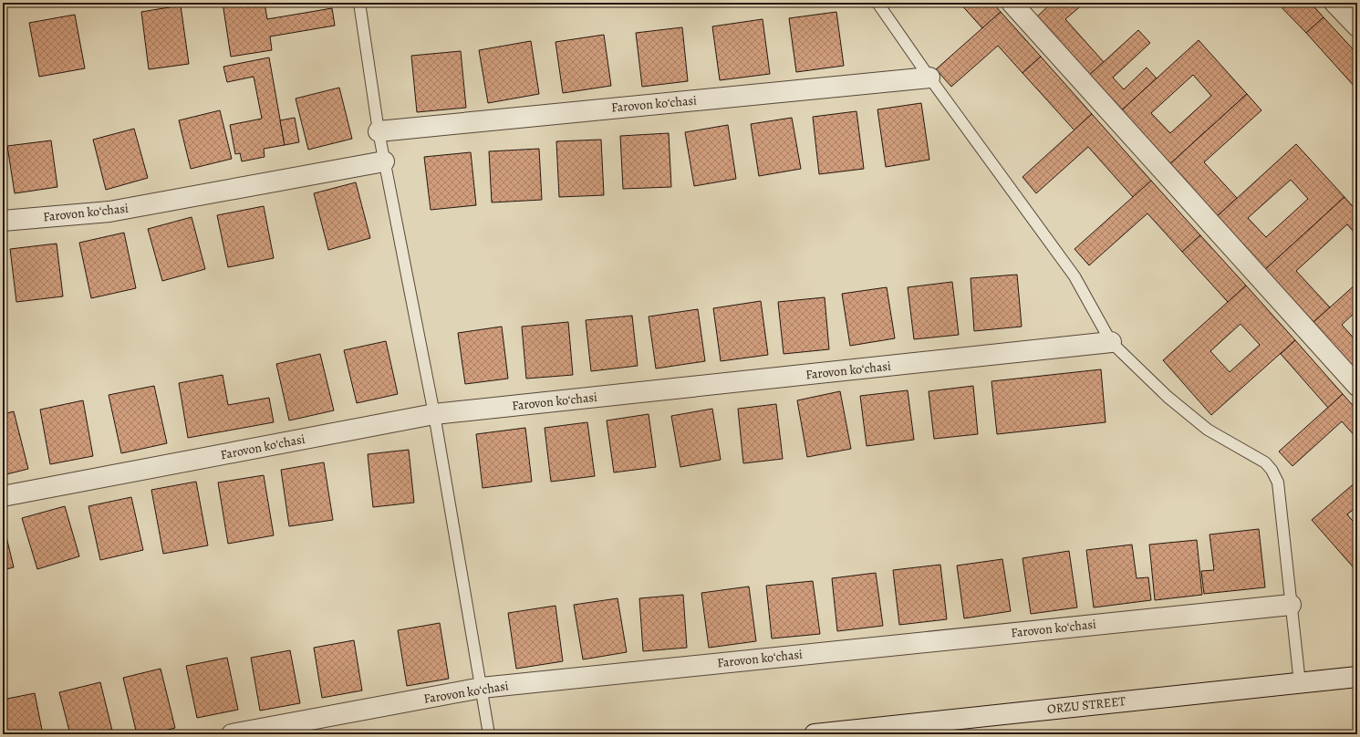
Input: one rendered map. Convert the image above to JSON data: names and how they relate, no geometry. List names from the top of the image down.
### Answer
{
  "streets": {
    "street": ["Farovon koʻchasi", "ORZU STREET"]
  }
}
